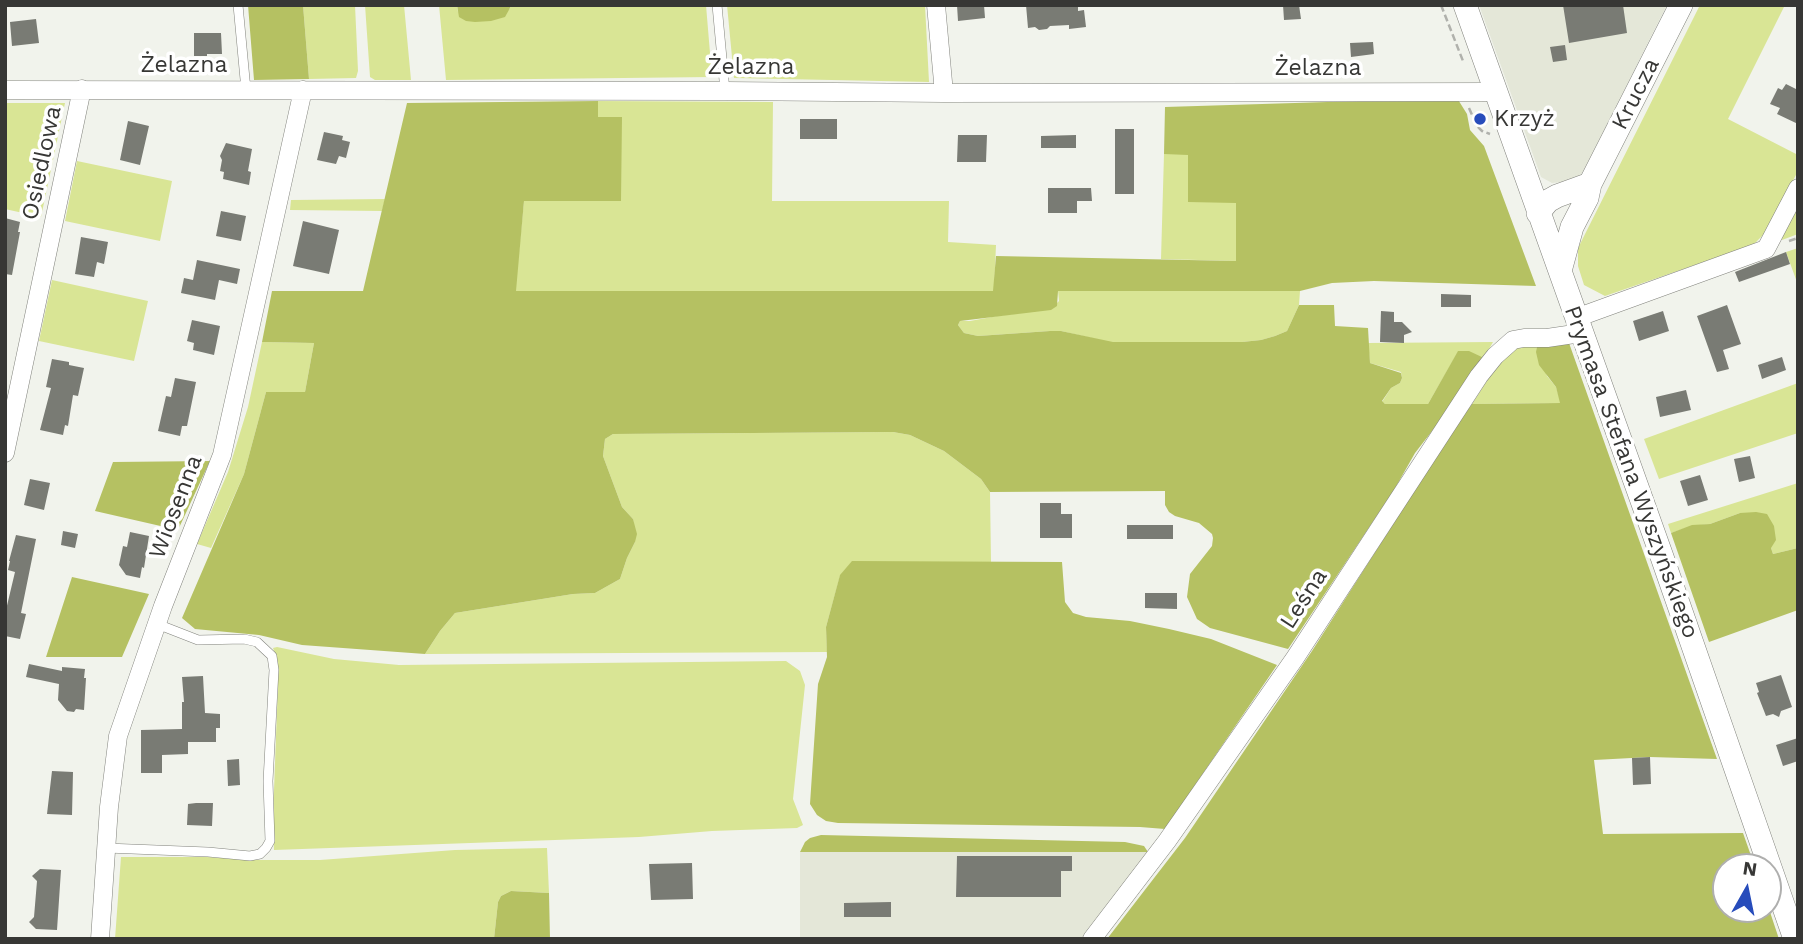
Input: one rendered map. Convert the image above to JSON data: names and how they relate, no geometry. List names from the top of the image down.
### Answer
{
  "streets": {
    "street": [
      "Żelazna",
      "Krucza",
      "Osiedlowa",
      "Prymasa Stefana Wyszyńskiego",
      "Wiosenna",
      "Leśna"
    ]
  },
  "crossings": [
    ["Żelazna", "Osiedlowa"],
    ["Żelazna", "Prymasa Stefana Wyszyńskiego"],
    ["Żelazna", "Wiosenna"],
    ["Krucza", "Prymasa Stefana Wyszyńskiego"],
    ["Prymasa Stefana Wyszyńskiego", "Leśna"]
  ],
  "places": ["Krzyż"],
  "north": "top"
}
